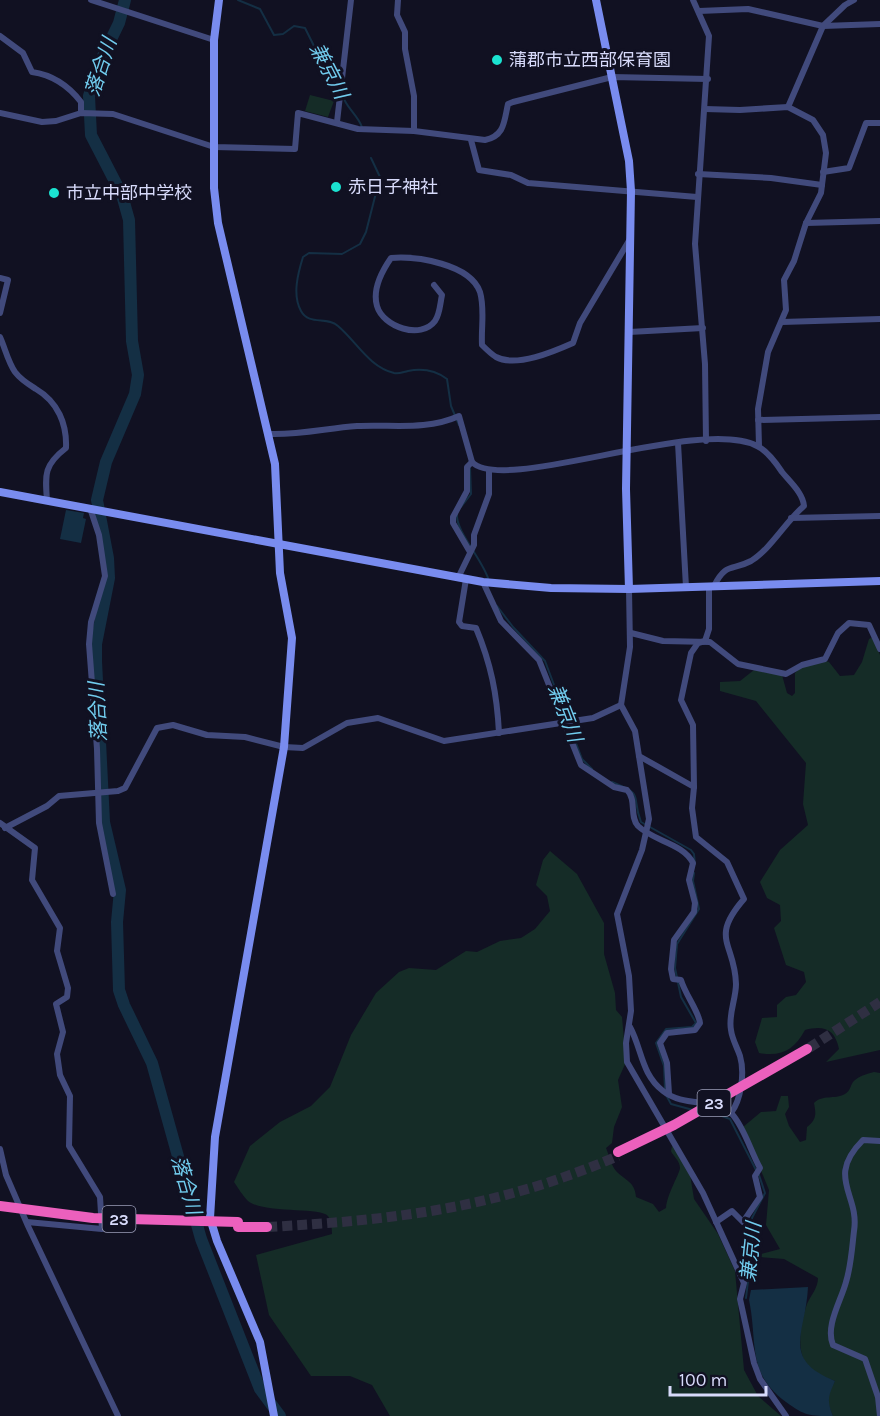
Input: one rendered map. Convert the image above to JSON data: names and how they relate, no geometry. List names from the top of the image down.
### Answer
{
  "streets": {
    "highway": ["23"]
  },
  "water": ["落合川", "兼京川"],
  "places": ["蒲郡市立西部保育園", "赤日子神社", "市立中部中学校"],
  "scale_bar": "100 m"
}
